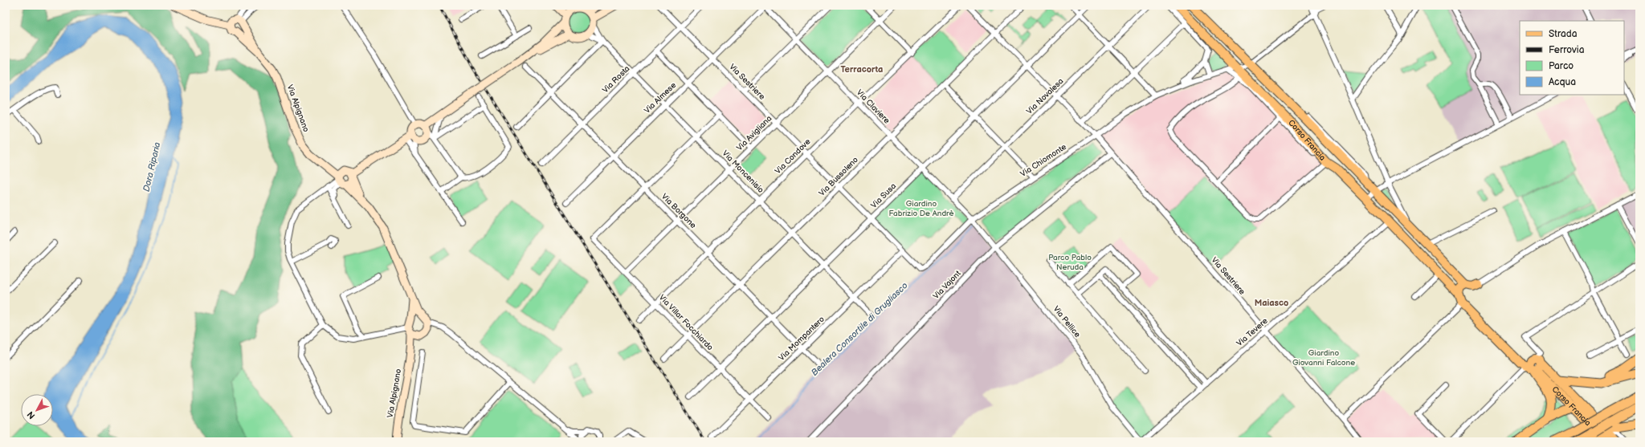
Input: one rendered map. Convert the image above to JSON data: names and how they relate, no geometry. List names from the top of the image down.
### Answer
{
  "streets": {
    "main road": ["Corso Francia"],
    "street": [
      "Via Rosta",
      "Via Sestriere",
      "Via Novalesa",
      "Via Almese",
      "Via Claviere",
      "Via Alpignano",
      "Via Avigliana",
      "Via Condove",
      "Via Chiomonte",
      "Via Moncenisio",
      "Via Bussoleno",
      "Via Susa",
      "Via Borgone",
      "Via Vajont",
      "Via Pellice",
      "Via Villar Focchiardo",
      "Via Tevere",
      "Via Mompantero"
    ]
  },
  "crossings": [
    ["Via Rosta", "Via Sestriere"],
    ["Via Rosta", "Via Moncenisio"],
    ["Via Rosta", "Via Borgone"],
    ["Via Sestriere", "Via Novalesa"],
    ["Via Sestriere", "Via Almese"],
    ["Via Sestriere", "Via Avigliana"],
    ["Via Sestriere", "Via Condove"],
    ["Via Sestriere", "Via Chiomonte"],
    ["Via Sestriere", "Via Bussoleno"],
    ["Via Sestriere", "Via Susa"],
    ["Via Sestriere", "Via Vajont"],
    ["Via Sestriere", "Via Tevere"],
    ["Via Sestriere", "Via Mompantero"],
    ["Via Novalesa", "Via Claviere"],
    ["Via Almese", "Via Claviere"],
    ["Via Almese", "Via Moncenisio"],
    ["Via Almese", "Via Borgone"],
    ["Via Claviere", "Via Avigliana"],
    ["Via Claviere", "Via Condove"],
    ["Via Claviere", "Via Chiomonte"],
    ["Via Claviere", "Via Bussoleno"],
    ["Via Claviere", "Via Susa"],
    ["Via Claviere", "Via Pellice"],
    ["Via Avigliana", "Via Moncenisio"],
    ["Via Avigliana", "Via Borgone"],
    ["Via Avigliana", "Via Villar Focchiardo"],
    ["Corso Francia", "Via Chiomonte"],
    ["Corso Francia", "Via Tevere"],
    ["Via Condove", "Via Moncenisio"],
    ["Via Condove", "Via Borgone"],
    ["Via Condove", "Via Villar Focchiardo"],
    ["Via Chiomonte", "Via Pellice"],
    ["Via Moncenisio", "Via Bussoleno"],
    ["Via Moncenisio", "Via Susa"],
    ["Via Moncenisio", "Via Mompantero"],
    ["Via Bussoleno", "Via Borgone"],
    ["Via Bussoleno", "Via Villar Focchiardo"],
    ["Via Susa", "Via Borgone"],
    ["Via Susa", "Via Villar Focchiardo"],
    ["Via Borgone", "Via Villar Focchiardo"],
    ["Via Borgone", "Via Mompantero"],
    ["Via Vajont", "Via Pellice"],
    ["Via Pellice", "Via Tevere"],
    ["Via Villar Focchiardo", "Via Mompantero"]
  ],
  "districts": ["Terracorta", "Maiasco"],
  "water": ["Dora Riparia", "Bealera Consortile di Grugliasco"],
  "parks": ["Giardino Fabrizio De Andrè", "Parco Pablo Neruda", "Giardino Giovanni Falcone"],
  "legend": [
    "Strada",
    "Ferrovia",
    "Parco",
    "Acqua"
  ],
  "north": "bottom left"
}
